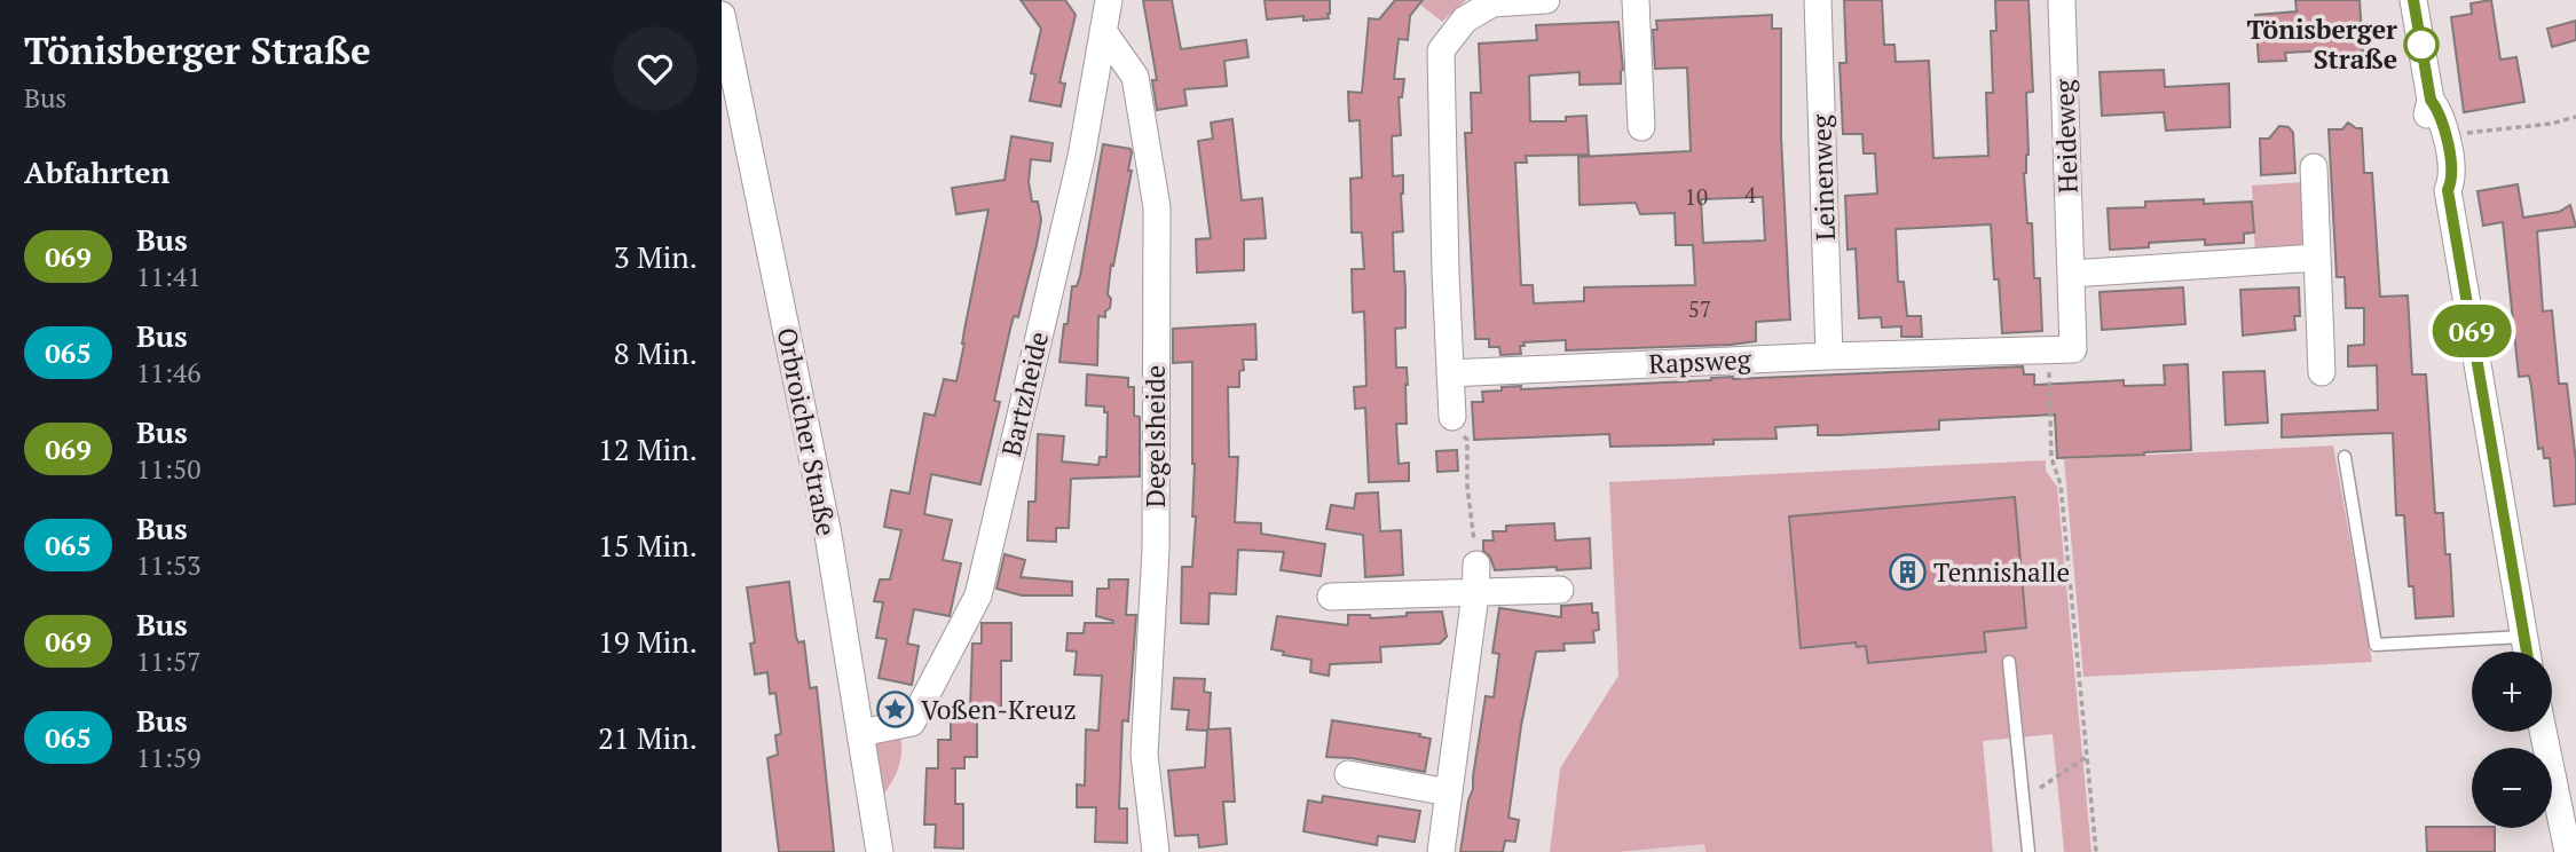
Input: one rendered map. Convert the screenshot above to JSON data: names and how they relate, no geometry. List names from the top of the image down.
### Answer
{
  "streets": {
    "street": [
      "Heideweg",
      "Leinenweg",
      "Rapsweg",
      "Bartzheide",
      "Orbroicher Straße",
      "Degelsheide"
    ]
  },
  "crossings": [
    ["Heideweg", "Rapsweg"],
    ["Leinenweg", "Rapsweg"],
    ["Bartzheide", "Orbroicher Straße"],
    ["Bartzheide", "Degelsheide"]
  ],
  "places": {
    "other": ["Tönisberger Straße"],
    "building": ["Tennishalle"],
    "place": ["Voßen-Kreuz"]
  },
  "lines": ["bus line 069"],
  "house_numbers": ["4", "10", "57"],
  "page": {
    "heading": [
      ["Tönisberger Straße", "Bus"],
      "Abfahrten"
    ],
    "on_map": "069",
    "list": [
      {
        "mark": "069",
        "name": "Bus",
        "note": "11:41",
        "value": "3 Min."
      },
      {
        "mark": "065",
        "name": "Bus",
        "note": "11:46",
        "value": "8 Min."
      },
      {
        "mark": "069",
        "name": "Bus",
        "note": "11:50",
        "value": "12 Min."
      },
      {
        "mark": "065",
        "name": "Bus",
        "note": "11:53",
        "value": "15 Min."
      },
      {
        "mark": "069",
        "name": "Bus",
        "note": "11:57",
        "value": "19 Min."
      },
      {
        "mark": "065",
        "name": "Bus",
        "note": "11:59",
        "value": "21 Min."
      }
    ],
    "map_buttons": ["+", "−"]
  }
}
